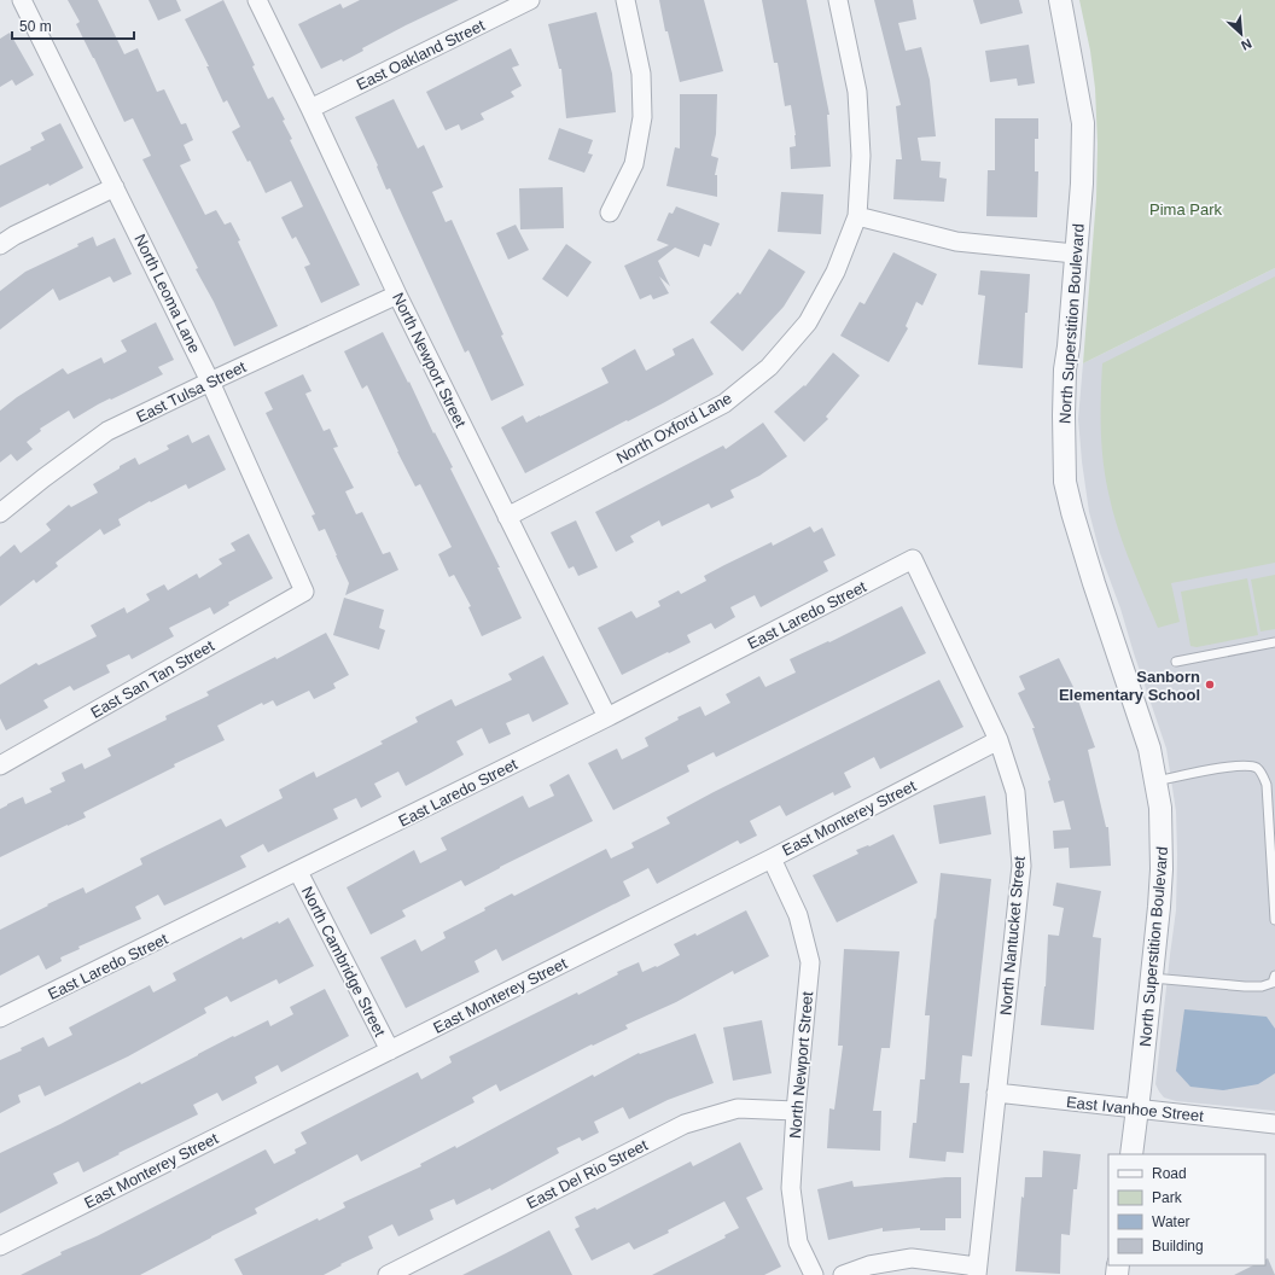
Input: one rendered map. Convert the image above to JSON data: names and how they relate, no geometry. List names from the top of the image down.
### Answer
{
  "streets": {
    "street": [
      "East Oakland Street",
      "North Leoma Lane",
      "North Superstition Boulevard",
      "North Newport Street",
      "East Tulsa Street",
      "North Oxford Lane",
      "East Laredo Street",
      "East San Tan Street",
      "East Monterey Street",
      "North Nantucket Street",
      "North Cambridge Street",
      "East Ivanhoe Street",
      "East Del Rio Street"
    ]
  },
  "crossings": [
    ["East Oakland Street", "North Newport Street"],
    ["North Leoma Lane", "East Tulsa Street"],
    ["North Leoma Lane", "East San Tan Street"],
    ["North Superstition Boulevard", "East Ivanhoe Street"],
    ["North Newport Street", "East Tulsa Street"],
    ["North Newport Street", "North Oxford Lane"],
    ["North Newport Street", "East Laredo Street"],
    ["North Newport Street", "East Monterey Street"],
    ["North Newport Street", "East Del Rio Street"],
    ["East Laredo Street", "North Nantucket Street"],
    ["East Laredo Street", "North Cambridge Street"],
    ["East Monterey Street", "North Nantucket Street"],
    ["East Monterey Street", "North Cambridge Street"],
    ["North Nantucket Street", "East Ivanhoe Street"]
  ],
  "parks": ["Pima Park"],
  "places": ["Sanborn Elementary School"],
  "legend": [
    "Road",
    "Park",
    "Water",
    "Building"
  ],
  "scale_bar": "50 m",
  "north": "bottom right"
}
